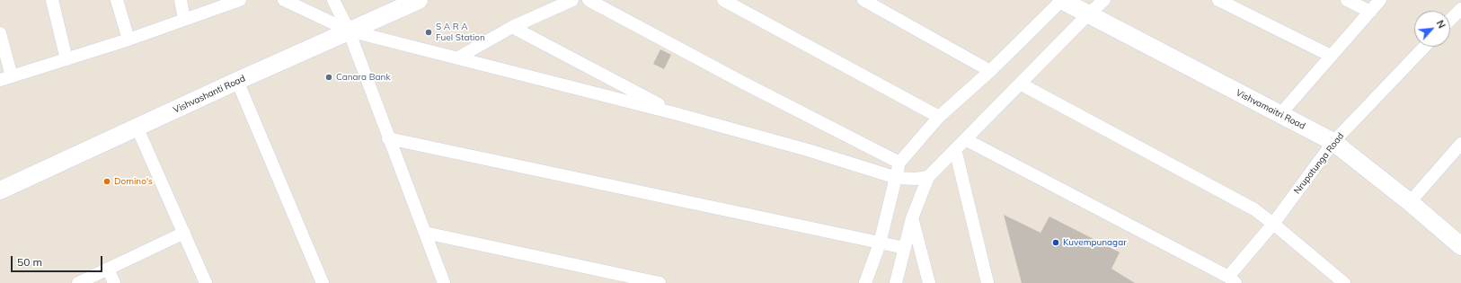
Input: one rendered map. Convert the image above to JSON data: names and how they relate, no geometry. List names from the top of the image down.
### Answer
{
  "streets": {
    "street": ["Vishvashanti Road", "Vishvamaitri Road", "Nrupatunga Road"]
  },
  "crossings": [
    ["Vishvamaitri Road", "Nrupatunga Road"]
  ],
  "places": [
    "S A R A Fuel Station",
    "Canara Bank",
    "Domino's",
    "Kuvempunagar"
  ],
  "scale_bar": "50 m",
  "north": "top right"
}
